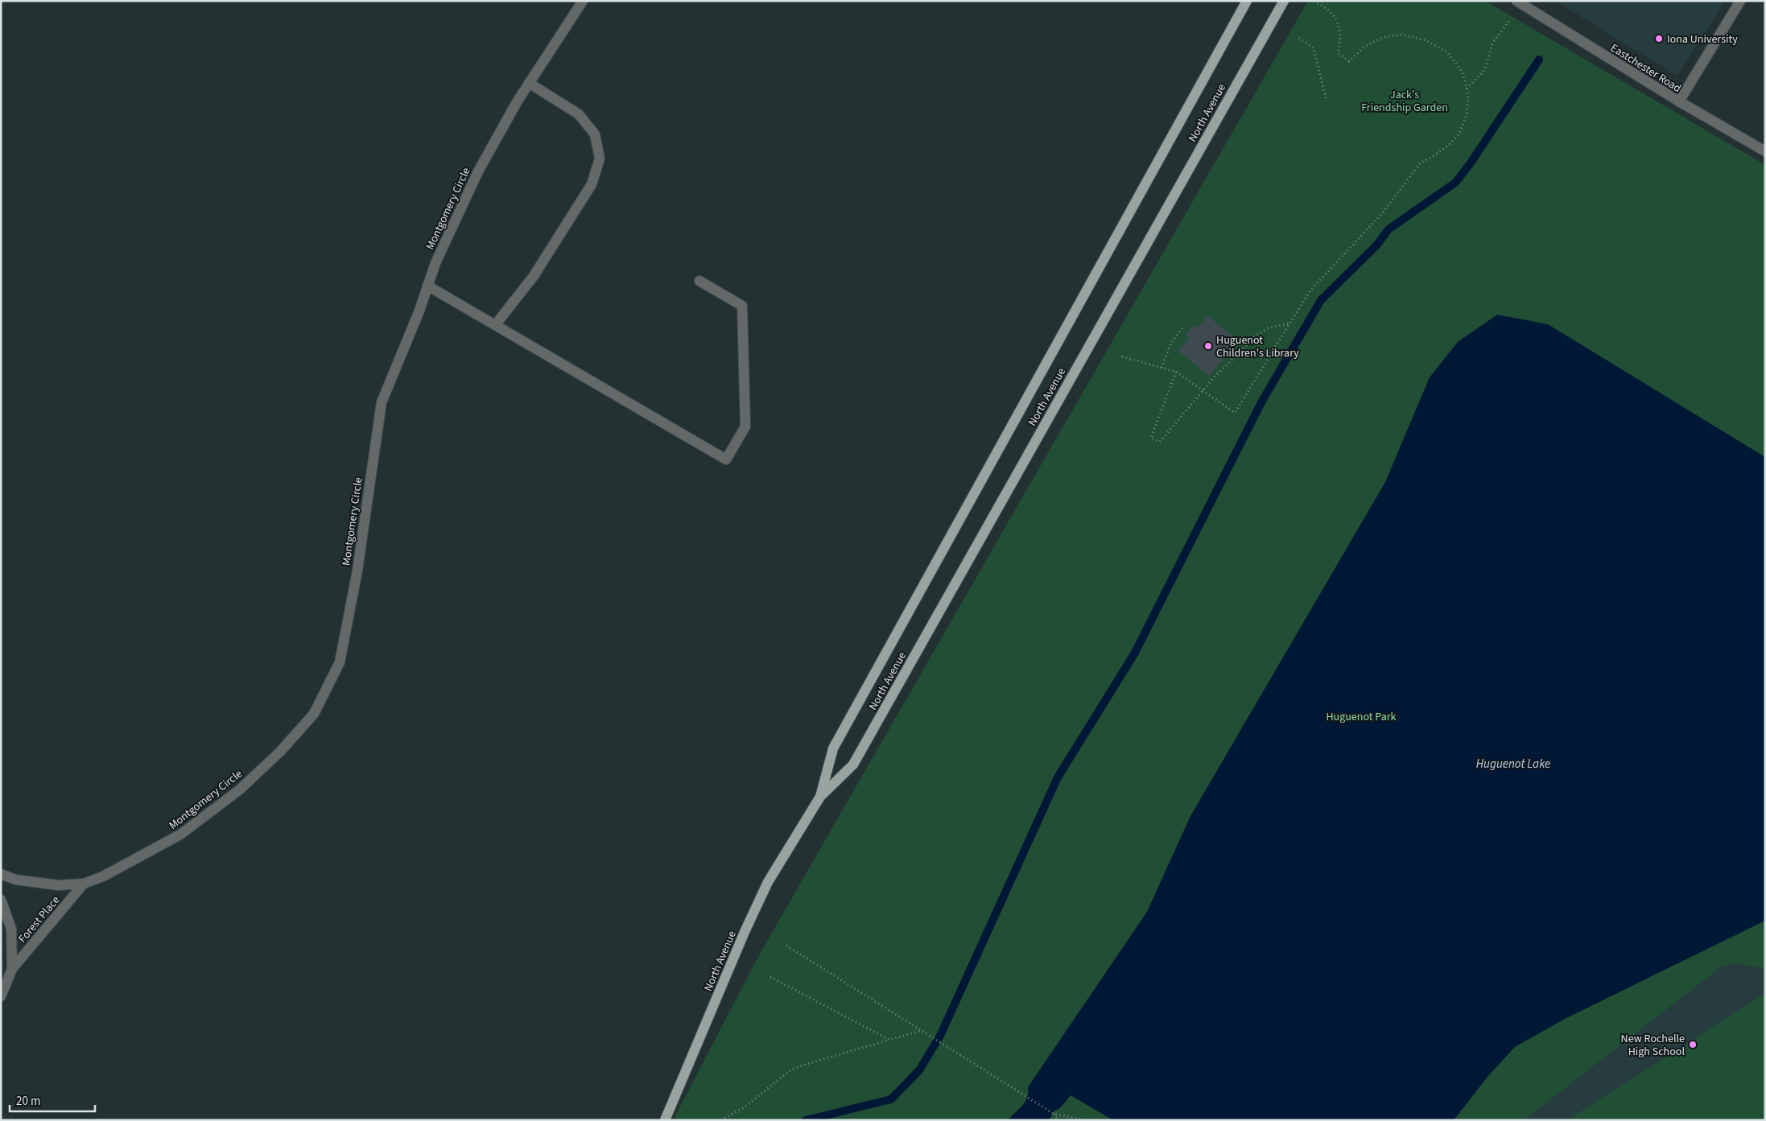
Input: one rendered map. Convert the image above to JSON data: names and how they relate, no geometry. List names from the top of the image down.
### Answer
{
  "streets": {
    "main road": ["North Avenue"],
    "street": ["Eastchester Road", "Montgomery Circle", "Forest Place"]
  },
  "crossings": [
    ["Montgomery Circle", "Forest Place"]
  ],
  "water": ["Huguenot Lake"],
  "parks": ["Jack's Friendship Garden", "Huguenot Park"],
  "places": ["Iona University", "Huguenot Children's Library", "New Rochelle High School"],
  "scale_bar": "20 m"
}
